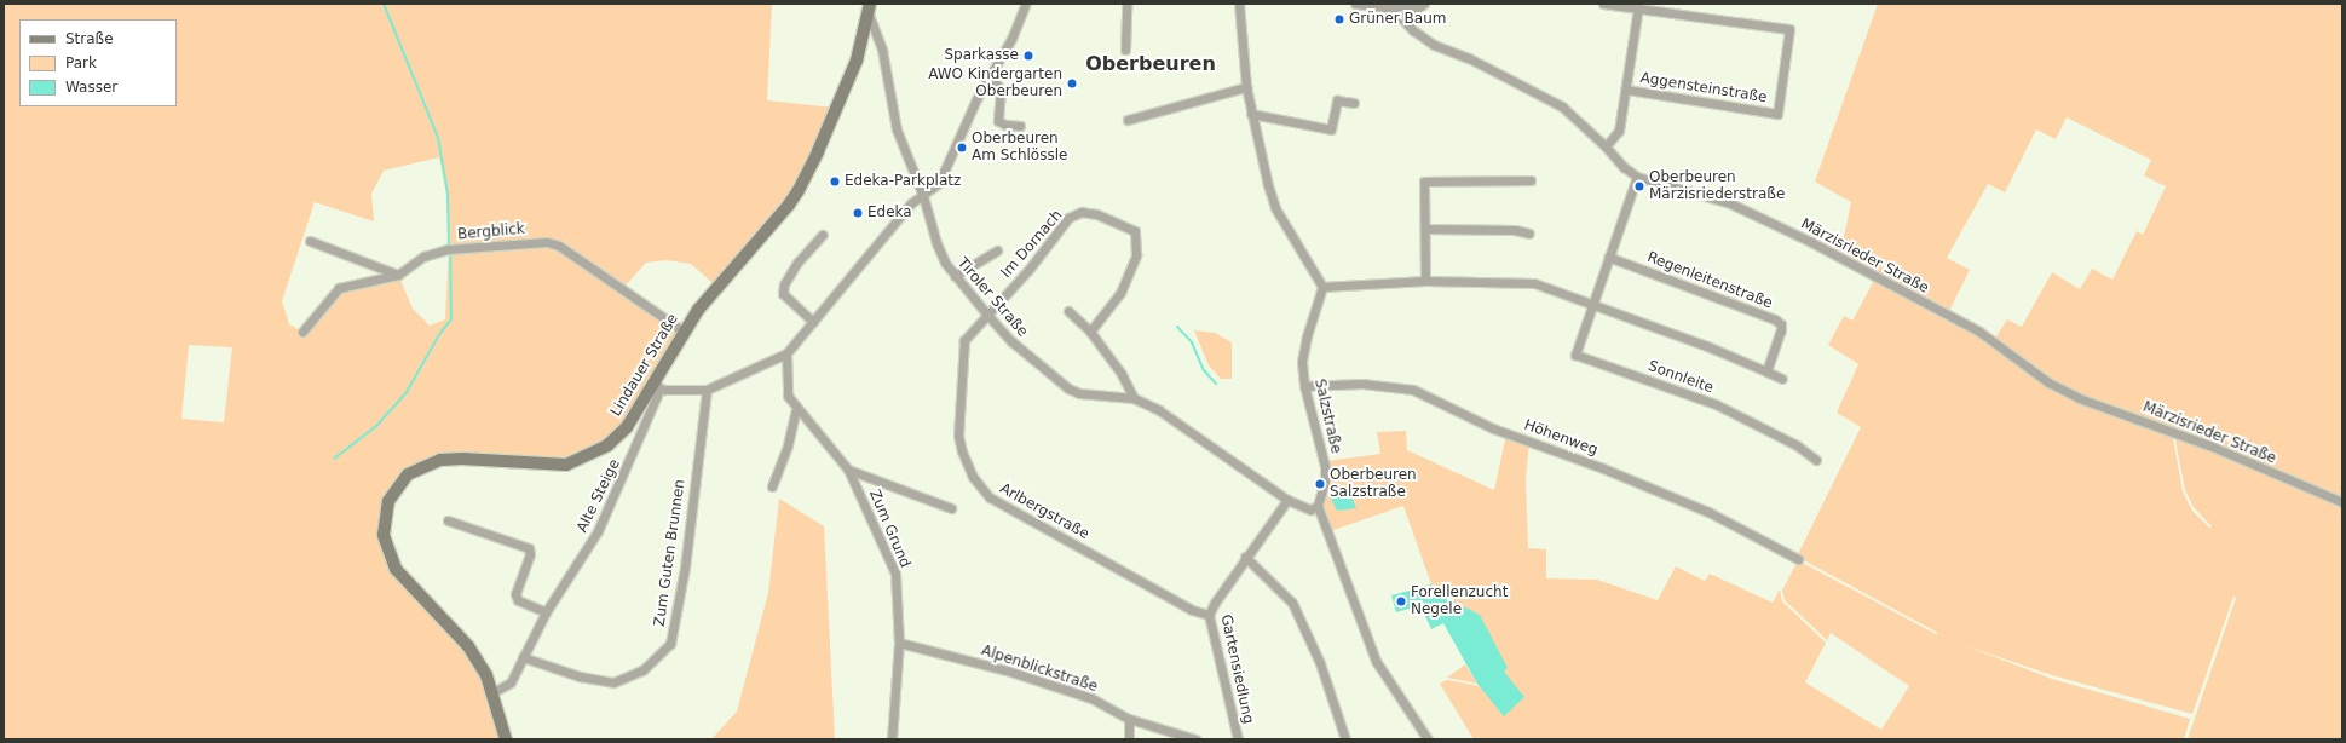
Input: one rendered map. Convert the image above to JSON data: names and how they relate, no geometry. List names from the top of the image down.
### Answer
{
  "streets": {
    "main road": ["Lindauer Straße"],
    "street": [
      "Aggensteinstraße",
      "Bergblick",
      "Im Dornach",
      "Märzisrieder Straße",
      "Regenleitenstraße",
      "Tiroler Straße",
      "Sonnleite",
      "Salzstraße",
      "Höhenweg",
      "Alte Steige",
      "Arlbergstraße",
      "Zum Grund",
      "Zum Guten Brunnen",
      "Alpenblickstraße",
      "Gartensiedlung"
    ]
  },
  "crossings": [
    ["Bergblick", "Lindauer Straße"],
    ["Im Dornach", "Tiroler Straße"],
    ["Im Dornach", "Arlbergstraße"],
    ["Märzisrieder Straße", "Sonnleite"],
    ["Regenleitenstraße", "Sonnleite"],
    ["Tiroler Straße", "Lindauer Straße"],
    ["Tiroler Straße", "Salzstraße"],
    ["Tiroler Straße", "Arlbergstraße"],
    ["Tiroler Straße", "Gartensiedlung"],
    ["Lindauer Straße", "Alte Steige"],
    ["Salzstraße", "Höhenweg"],
    ["Alte Steige", "Zum Guten Brunnen"],
    ["Arlbergstraße", "Gartensiedlung"],
    ["Zum Grund", "Alpenblickstraße"]
  ],
  "districts": ["Oberbeuren"],
  "places": [
    "Grüner Baum",
    "Sparkasse",
    "AWO Kindergarten Oberbeuren",
    "Oberbeuren Am Schlössle",
    "Edeka-Parkplatz",
    "Oberbeuren Märzisriederstraße",
    "Edeka",
    "Oberbeuren Salzstraße",
    "Forellenzucht Negele"
  ],
  "legend": ["Straße", "Park", "Wasser"]
}
